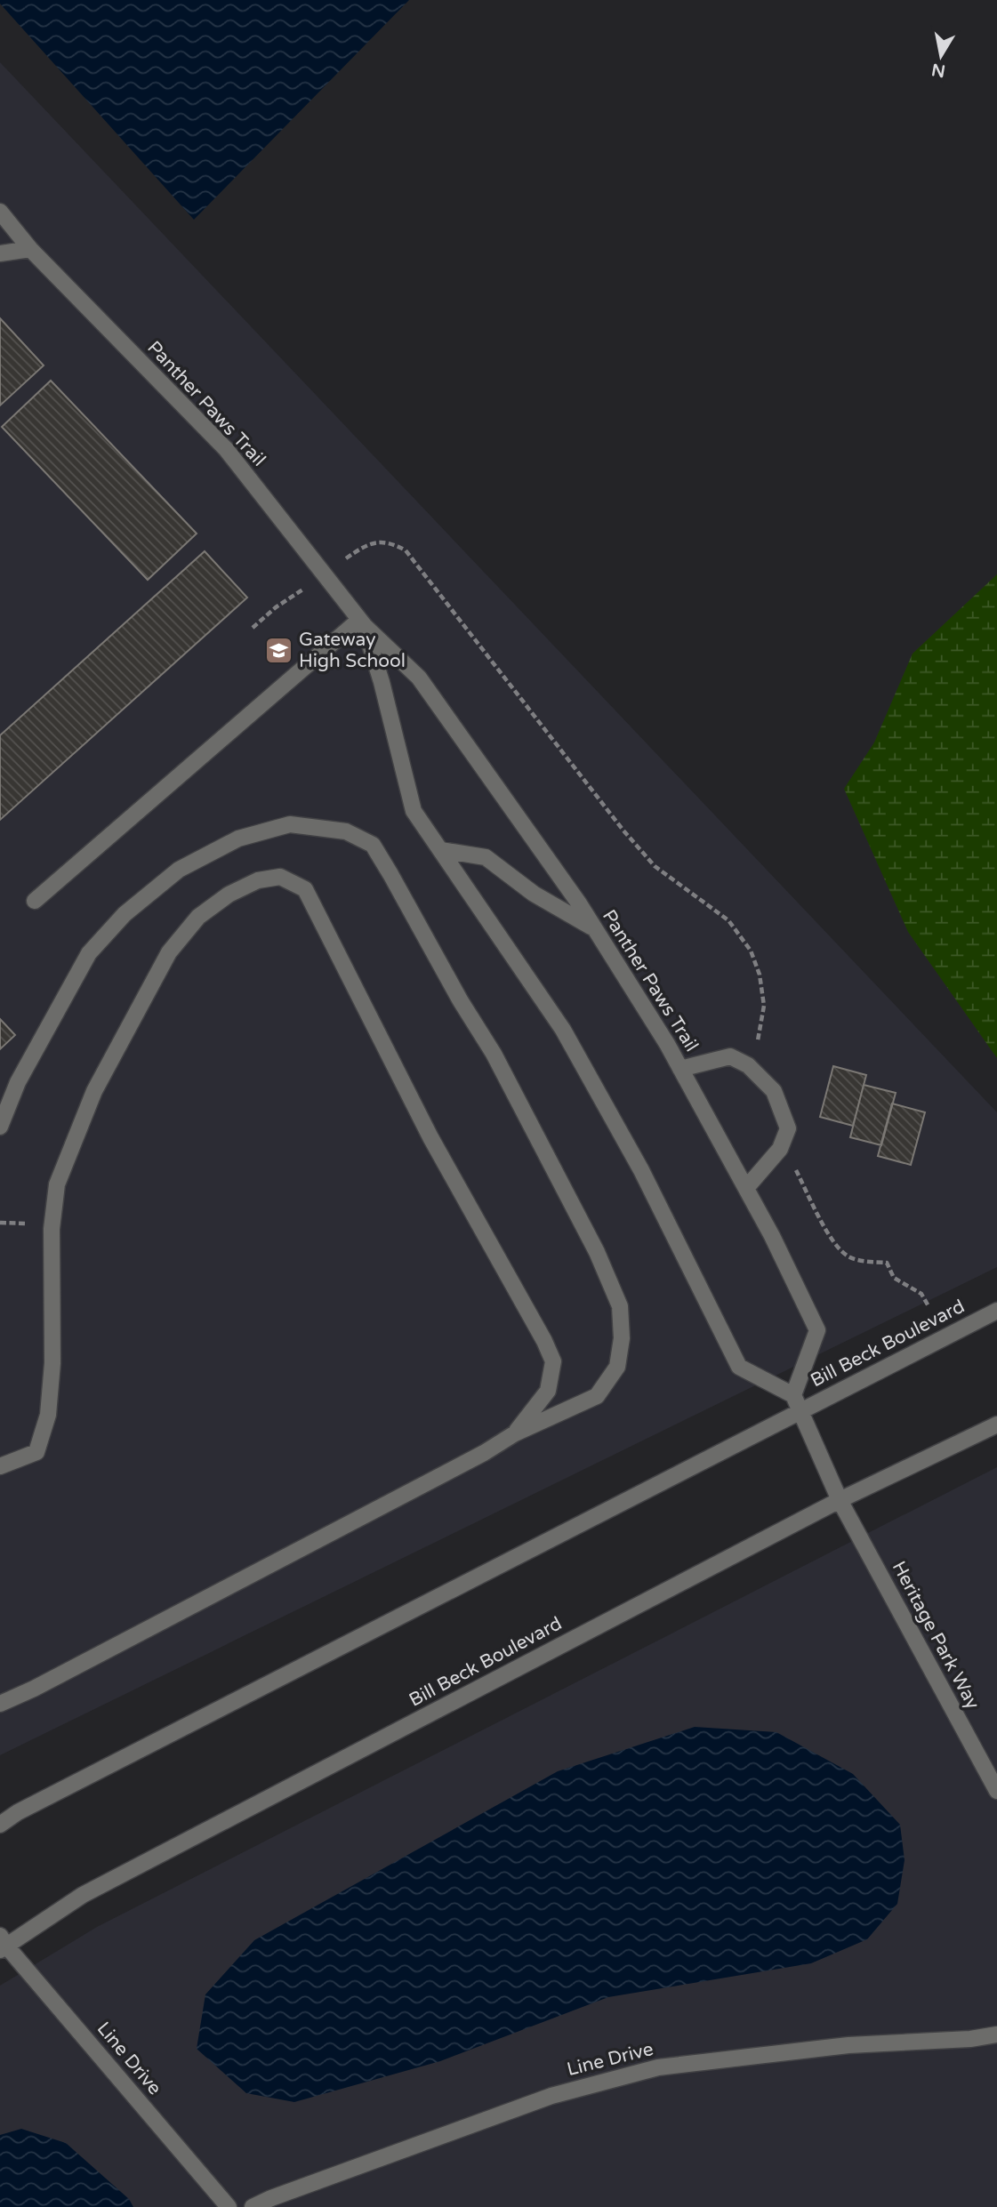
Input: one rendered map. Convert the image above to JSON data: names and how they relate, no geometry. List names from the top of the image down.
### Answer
{
  "streets": {
    "street": [
      "Panther Paws Trail",
      "Bill Beck Boulevard",
      "Heritage Park Way",
      "Line Drive"
    ]
  },
  "crossings": [
    ["Panther Paws Trail", "Bill Beck Boulevard"],
    ["Bill Beck Boulevard", "Heritage Park Way"],
    ["Bill Beck Boulevard", "Line Drive"]
  ],
  "places": {
    "school or university": ["Gateway High School"]
  },
  "north": "bottom"
}
